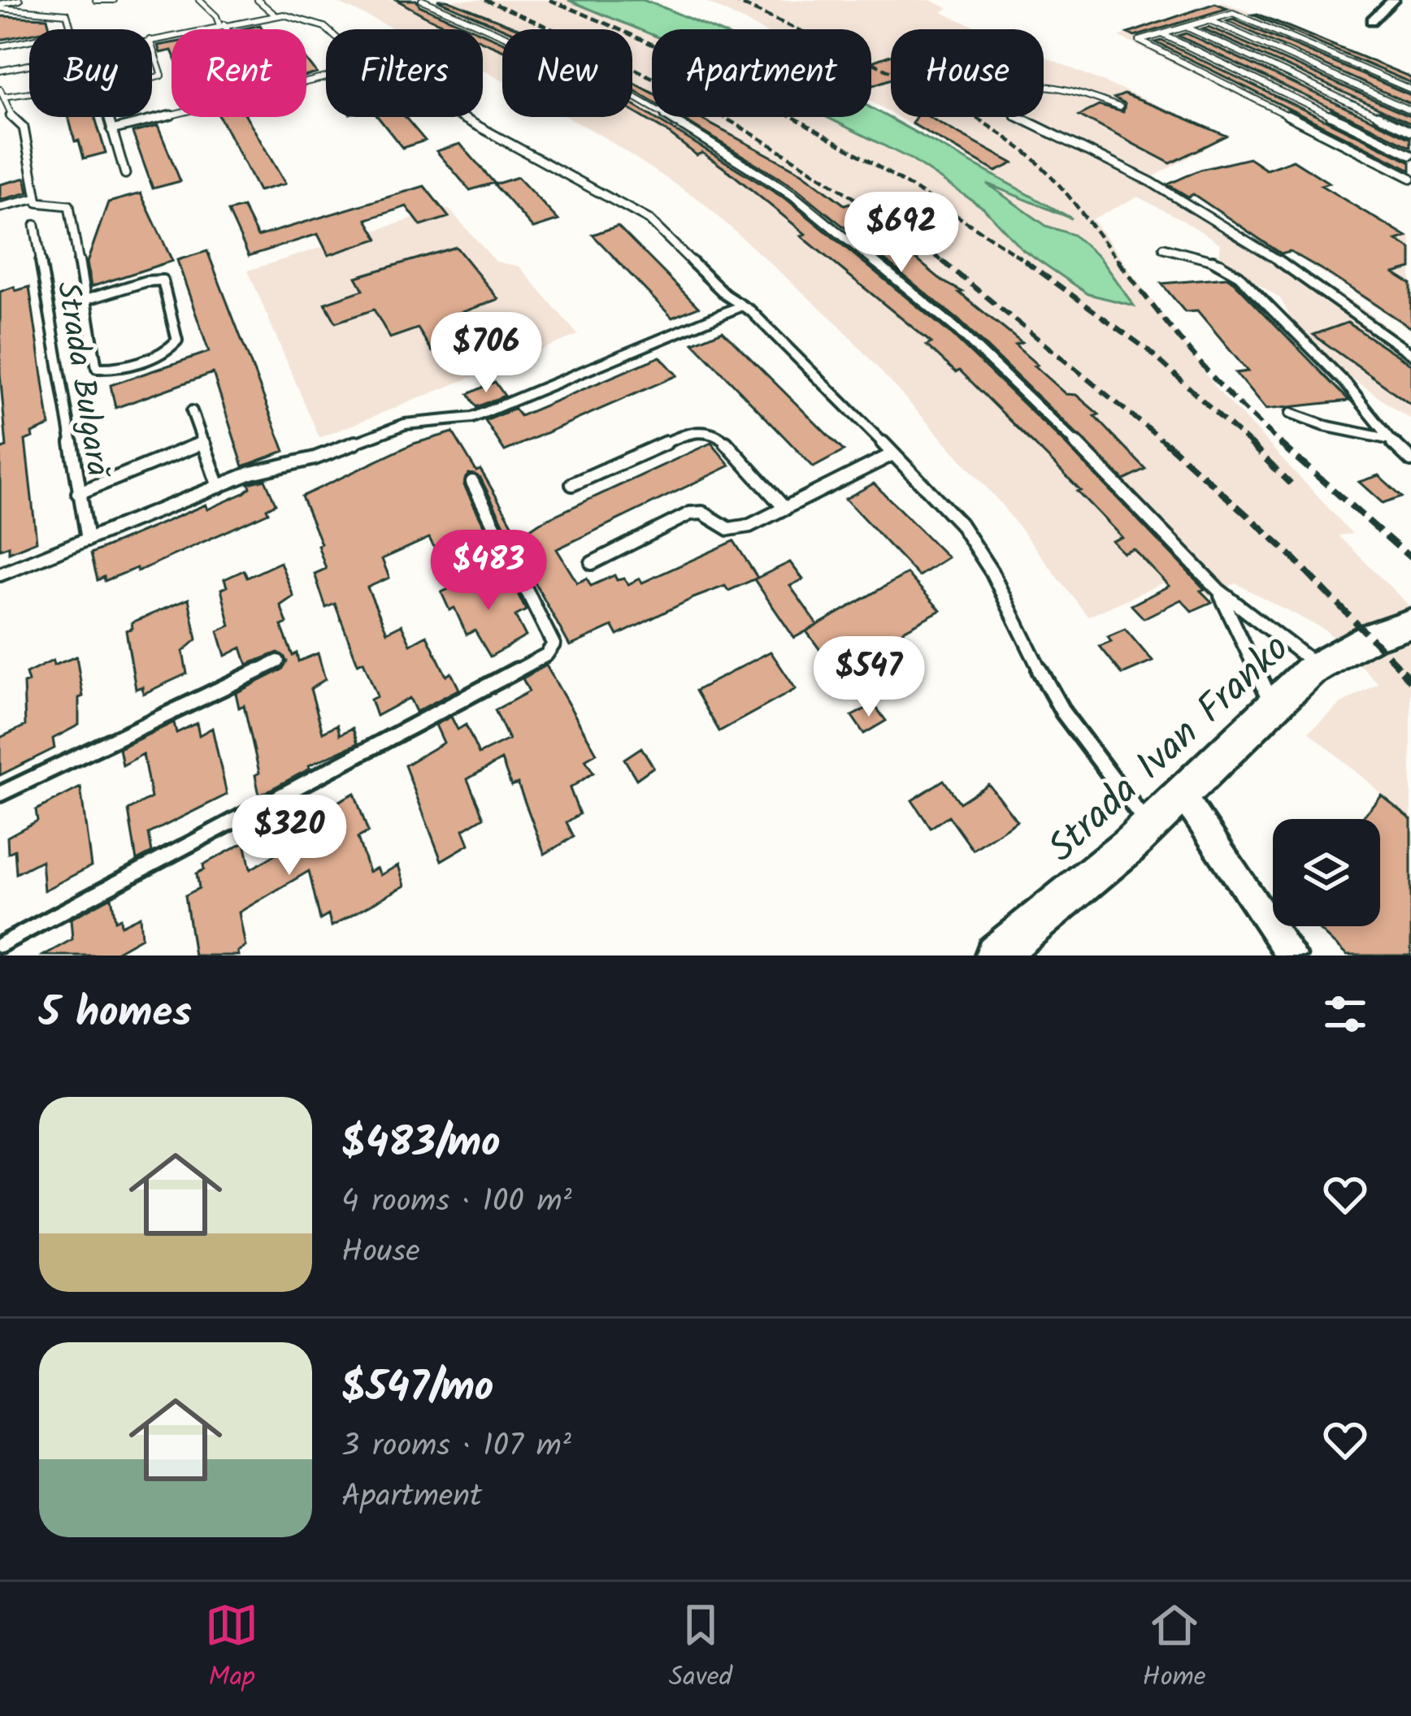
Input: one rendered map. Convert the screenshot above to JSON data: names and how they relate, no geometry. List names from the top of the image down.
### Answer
{
  "streets": {
    "main road": ["Strada Ivan Franko"],
    "lane": ["Strada Bulgară"]
  },
  "page": {
    "chip": [
      "Buy",
      "Rent",
      "Filters",
      "New",
      "Apartment",
      "House"
    ],
    "price": [
      "$692",
      "$706",
      "$483",
      "$547",
      "$320"
    ],
    "heading": "5 homes",
    "list": [
      {
        "name": "$483/mo",
        "note": "4 rooms · 100 m² · House"
      },
      {
        "name": "$547/mo",
        "note": "3 rooms · 107 m² · Apartment"
      }
    ],
    "tabs": ["Map", "Saved", "Home"]
  }
}
